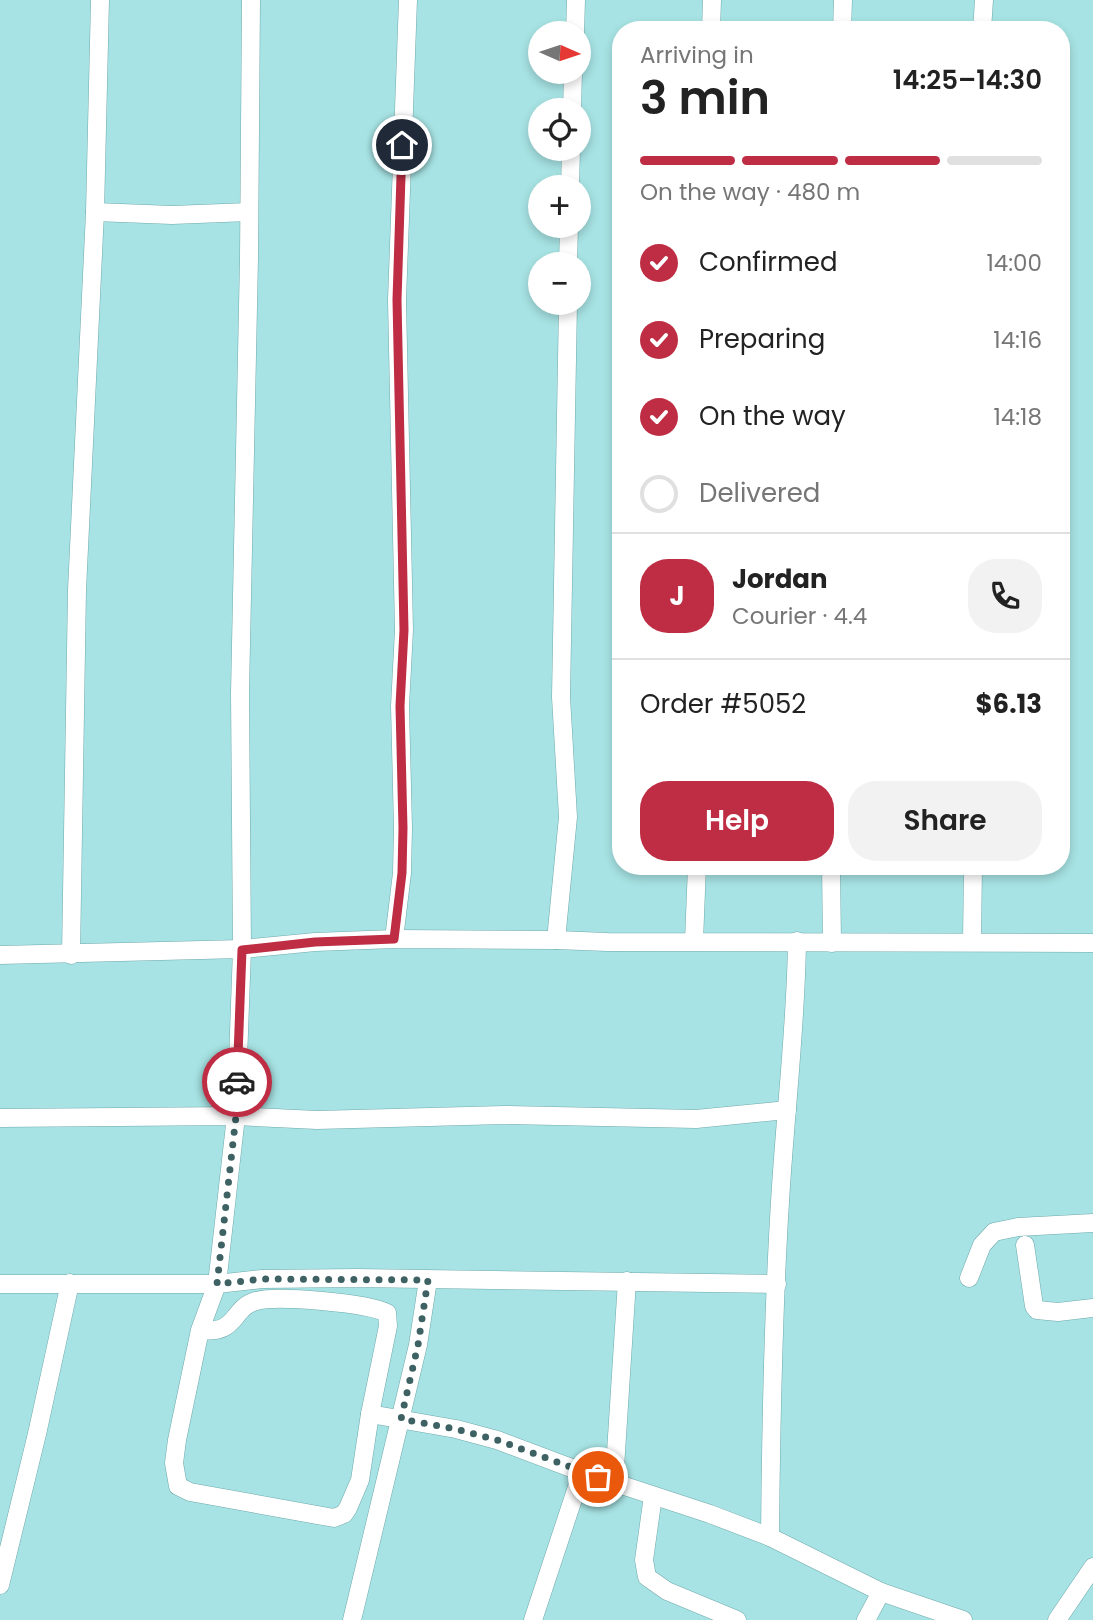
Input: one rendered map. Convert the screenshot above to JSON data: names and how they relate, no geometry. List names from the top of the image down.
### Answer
{
  "north": "right",
  "page": {
    "map_buttons": ["+", "−"],
    "heading": ["3 min", "Arriving in", "14:25–14:30"],
    "panel": [
      "Jordan",
      "Courier · 4.4",
      "Order #5052",
      "$6.13"
    ],
    "bar": "On the way · 480 m",
    "list": [
      ["Confirmed", "14:00"],
      ["Preparing", "14:16"],
      ["On the way", "14:18"],
      "Delivered"
    ],
    "round": "J",
    "buttons": ["Help", "Share"]
  }
}
